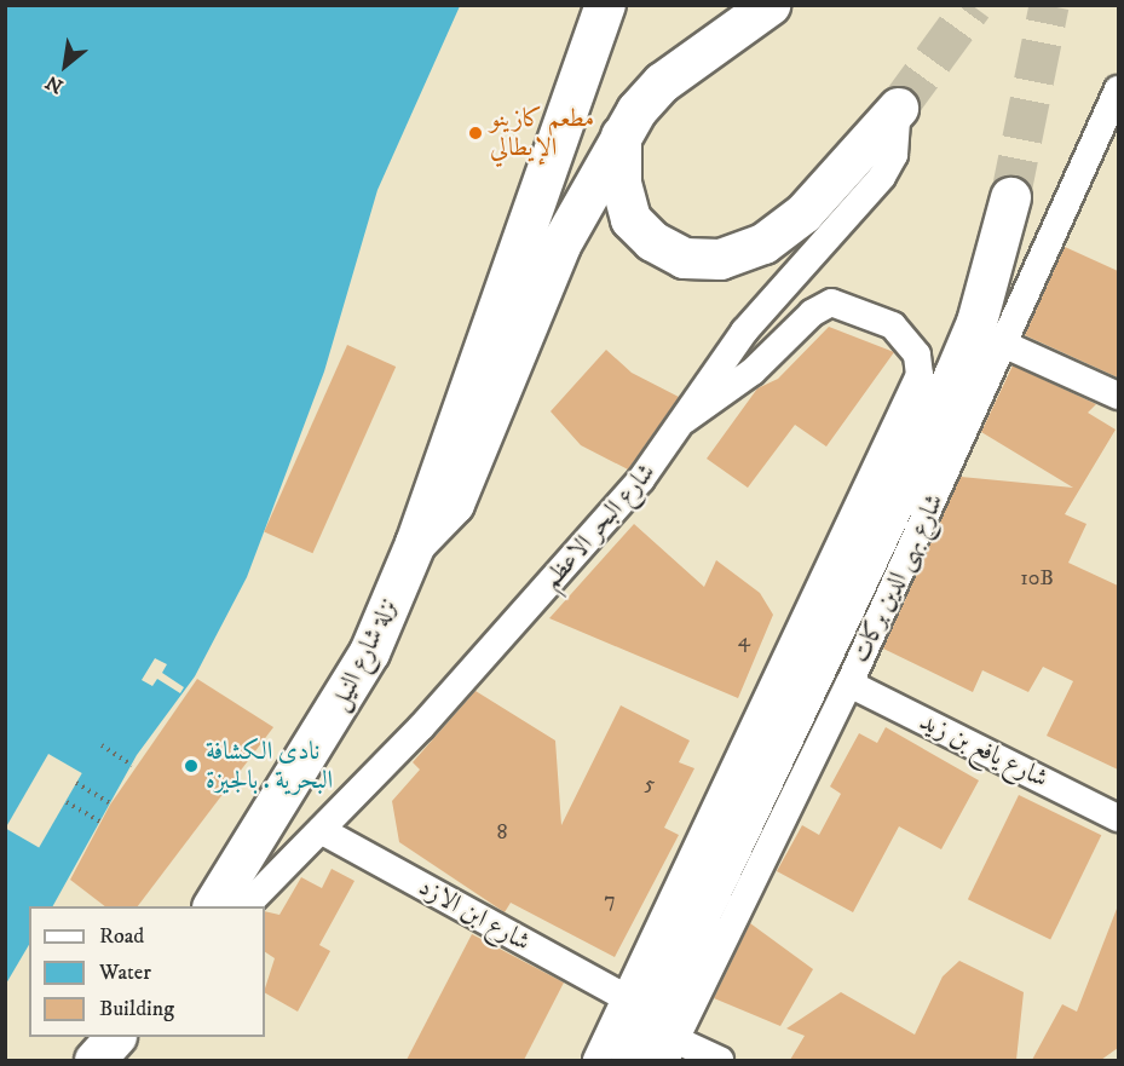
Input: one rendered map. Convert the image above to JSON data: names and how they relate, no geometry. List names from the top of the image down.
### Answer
{
  "streets": {
    "main road": ["شارع بهى الدين بركات", "نزلة شارع النيل"],
    "street": ["شارع البحر الاعظم", "شارع يافع بن زيد", "شارع ابن الازد"]
  },
  "crossings": [
    ["شارع البحر الاعظم", "شارع ابن الازد"],
    ["شارع بهى الدين بركات", "شارع يافع بن زيد"]
  ],
  "places": ["مطعم كازينو الإيطالي", "نادى الكشافة البحرية . بالجيزة"],
  "house_numbers": [
    "10B",
    "4",
    "5",
    "8",
    "7"
  ],
  "legend": ["Road", "Water", "Building"],
  "north": "bottom left"
}
